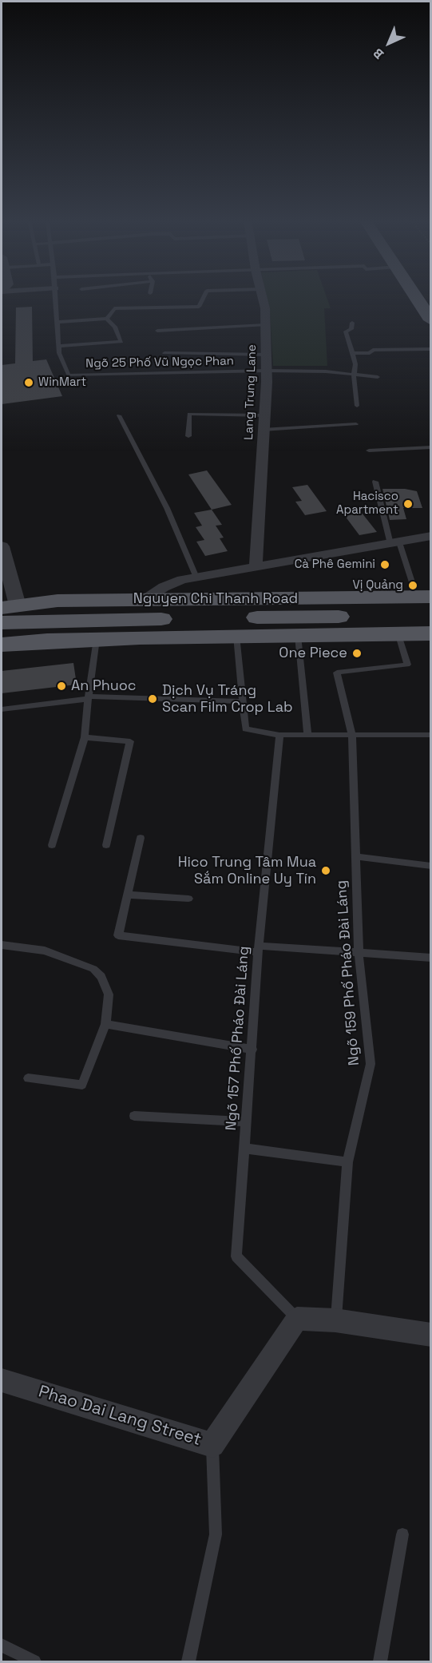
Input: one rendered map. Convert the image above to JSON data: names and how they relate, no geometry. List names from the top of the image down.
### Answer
{
  "streets": {
    "main road": ["Nguyen Chi Thanh Road"],
    "street": ["Lang Trung Lane", "Phao Dai Lang Street"],
    "lane": ["Ngõ 25 Phố Vũ Ngọc Phan", "Ngõ 159 Phố Pháo Đài Láng", "Ngõ 157 Phố Pháo Đài Láng"]
  },
  "crossings": [
    ["Ngõ 25 Phố Vũ Ngọc Phan", "Lang Trung Lane"],
    ["Ngõ 157 Phố Pháo Đài Láng", "Phao Dai Lang Street"]
  ],
  "places": [
    "WinMart",
    "Hacisco Apartment",
    "Cà Phê Gemini",
    "Vị Quảng",
    "One Piece",
    "An Phuoc",
    "Dịch Vụ Tráng Scan Film Crop Lab",
    "Hico Trung Tâm Mua Sắm Online Uy Tín"
  ],
  "north": "bottom left"
}
